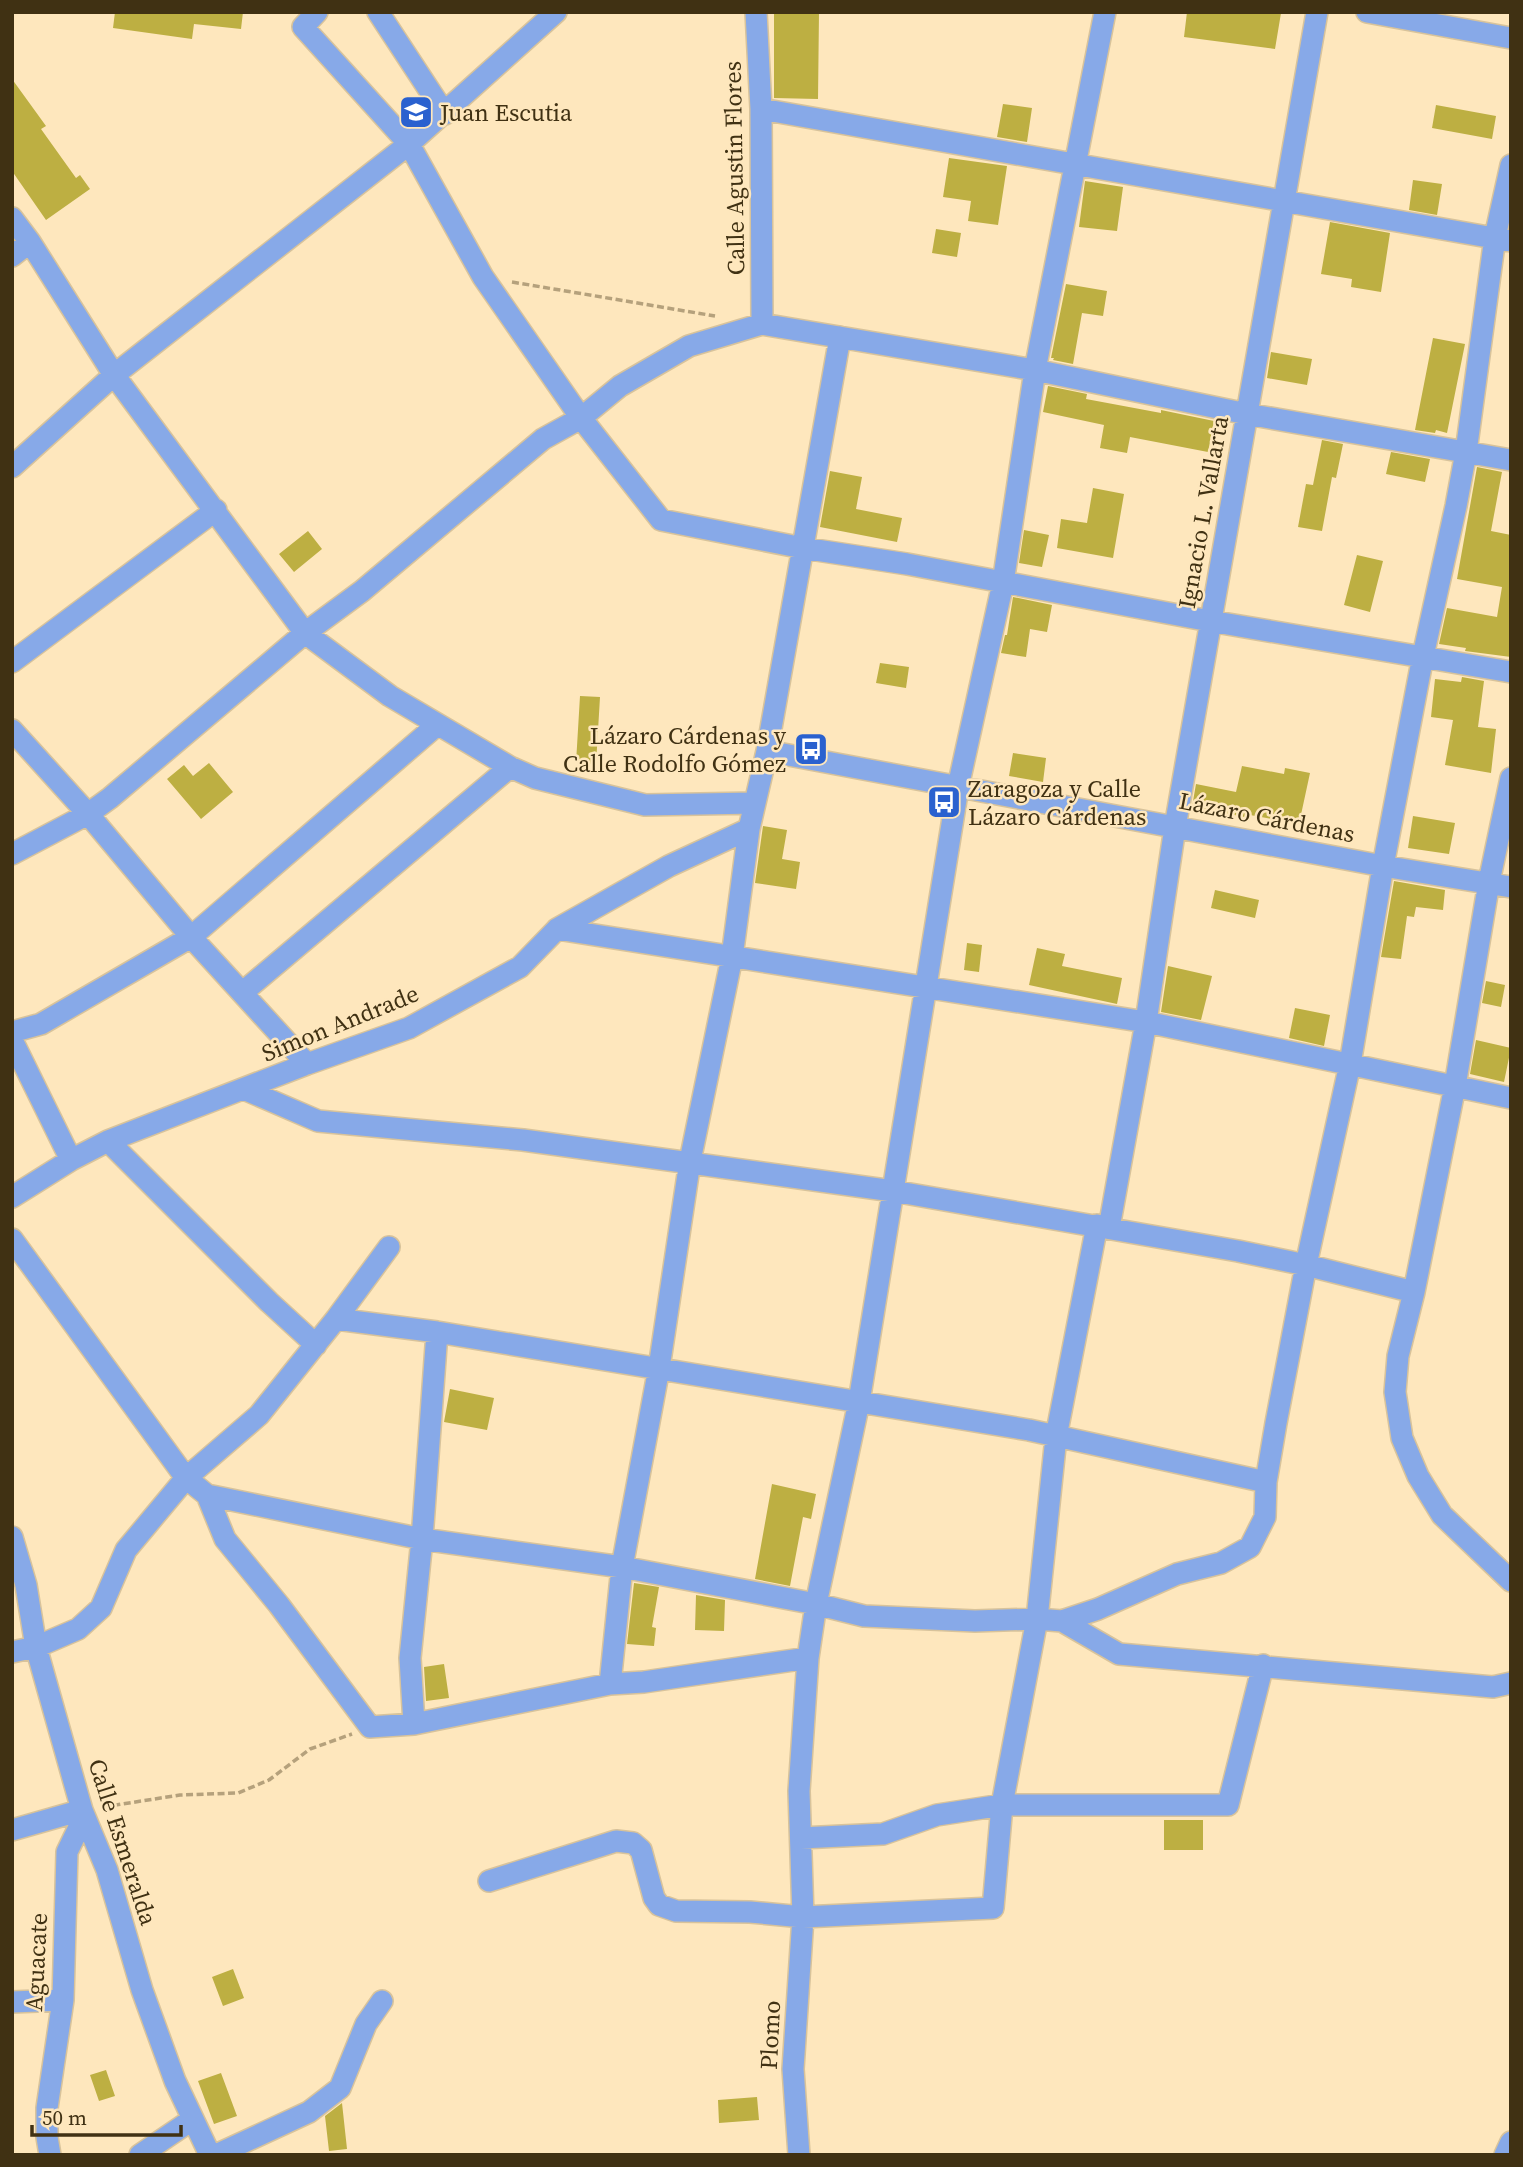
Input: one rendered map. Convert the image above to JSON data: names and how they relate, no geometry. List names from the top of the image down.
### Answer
{
  "streets": {
    "street": [
      "Calle Agustin Flores",
      "Ignacio L. Vallarta",
      "Lázaro Cárdenas",
      "Simon Andrade",
      "Calle Esmeralda",
      "Aguacate",
      "Plomo"
    ]
  },
  "crossings": [
    ["Ignacio L. Vallarta", "Lázaro Cárdenas"],
    ["Ignacio L. Vallarta", "Plomo"],
    ["Lázaro Cárdenas", "Plomo"],
    ["Calle Esmeralda", "Aguacate"]
  ],
  "places": {
    "school or university": ["Juan Escutia"],
    "bus stop": ["Lázaro Cárdenas y Calle Rodolfo Gómez", "Zaragoza y Calle Lázaro Cárdenas"]
  },
  "scale_bar": "50 m"
}
